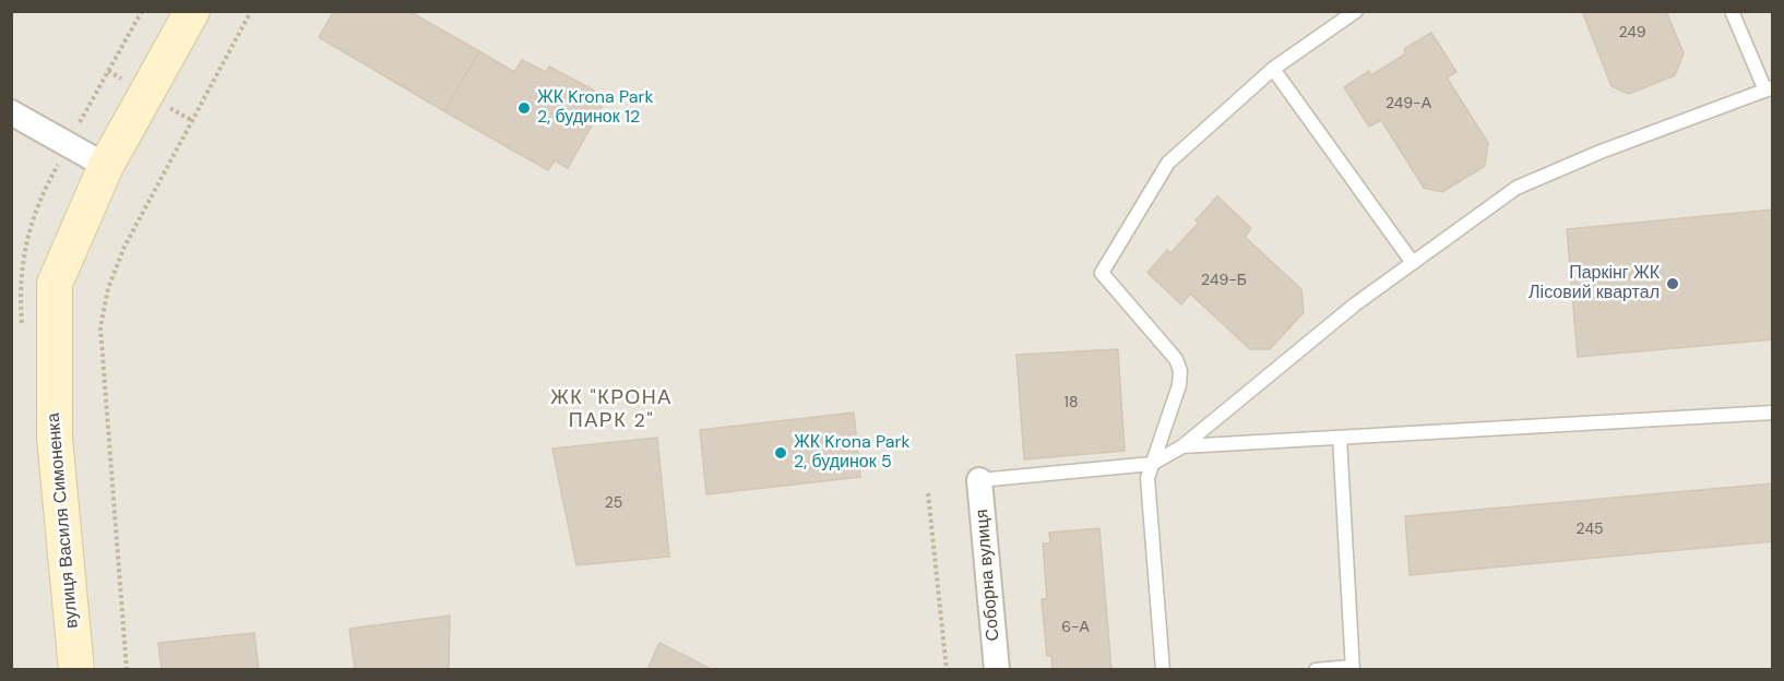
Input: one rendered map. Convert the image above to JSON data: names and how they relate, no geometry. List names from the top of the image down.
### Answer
{
  "streets": {
    "street": ["вулиця Василя Симоненка", "Соборна вулиця"]
  },
  "districts": ["ЖК \"КРОНА ПАРК 2\""],
  "places": ["ЖК Krona Park 2, будинок 12", "Паркінг ЖК Лісовий квартал", "ЖК Krona Park 2, будинок 5"],
  "house_numbers": [
    "249",
    "249-А",
    "249-Б",
    "18",
    "25",
    "245",
    "6-А"
  ]
}
